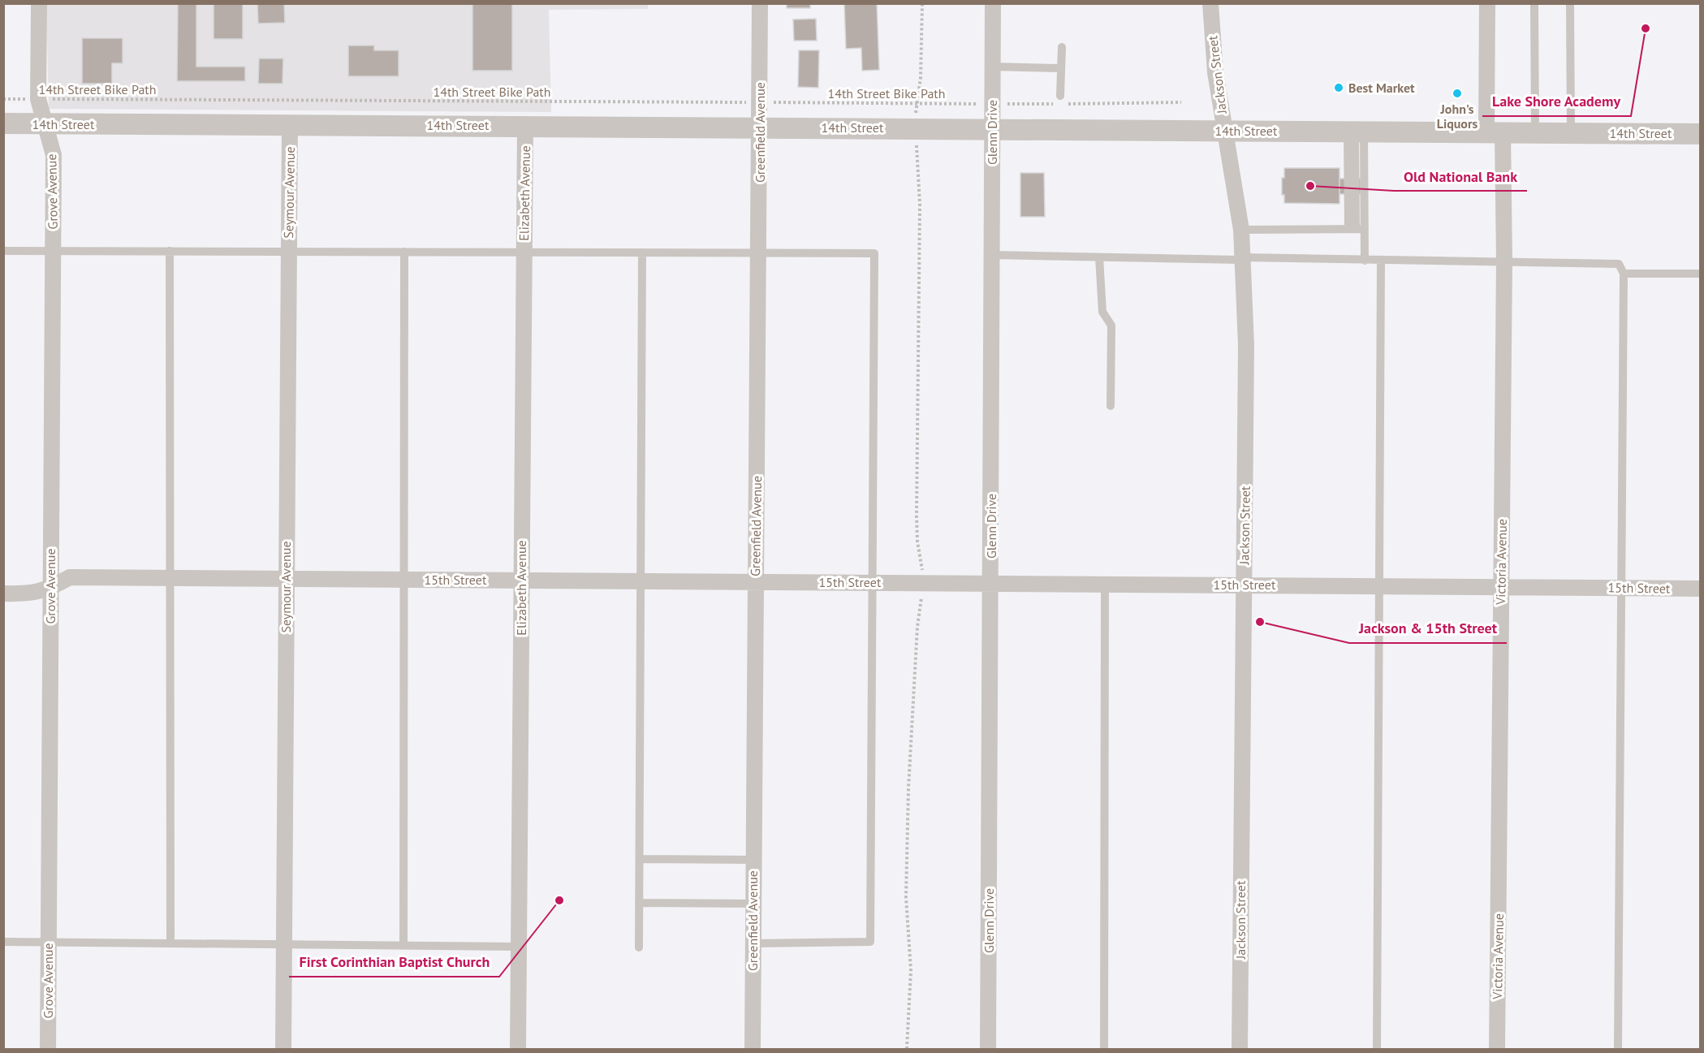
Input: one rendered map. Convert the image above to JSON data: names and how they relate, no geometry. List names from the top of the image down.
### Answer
{
  "streets": {
    "street": [
      "Jackson Street",
      "14th Street",
      "Greenfield Avenue",
      "Glenn Drive",
      "Grove Avenue",
      "Seymour Avenue",
      "Elizabeth Avenue",
      "Victoria Avenue",
      "15th Street"
    ],
    "path": ["14th Street Bike Path"]
  },
  "crossings": [
    ["Jackson Street", "14th Street"],
    ["Jackson Street", "15th Street"],
    ["14th Street Bike Path", "Greenfield Avenue"],
    ["14th Street Bike Path", "Grove Avenue"],
    ["14th Street", "Greenfield Avenue"],
    ["14th Street", "Glenn Drive"],
    ["14th Street", "Grove Avenue"],
    ["14th Street", "Seymour Avenue"],
    ["14th Street", "Elizabeth Avenue"],
    ["14th Street", "Victoria Avenue"],
    ["Greenfield Avenue", "15th Street"],
    ["Glenn Drive", "15th Street"],
    ["Grove Avenue", "15th Street"],
    ["Seymour Avenue", "15th Street"],
    ["Elizabeth Avenue", "15th Street"],
    ["Victoria Avenue", "15th Street"]
  ],
  "places": [
    "Lake Shore Academy",
    "Best Market",
    "John's Liquors",
    "Old National Bank",
    "Jackson & 15th Street",
    "First Corinthian Baptist Church"
  ]
}
